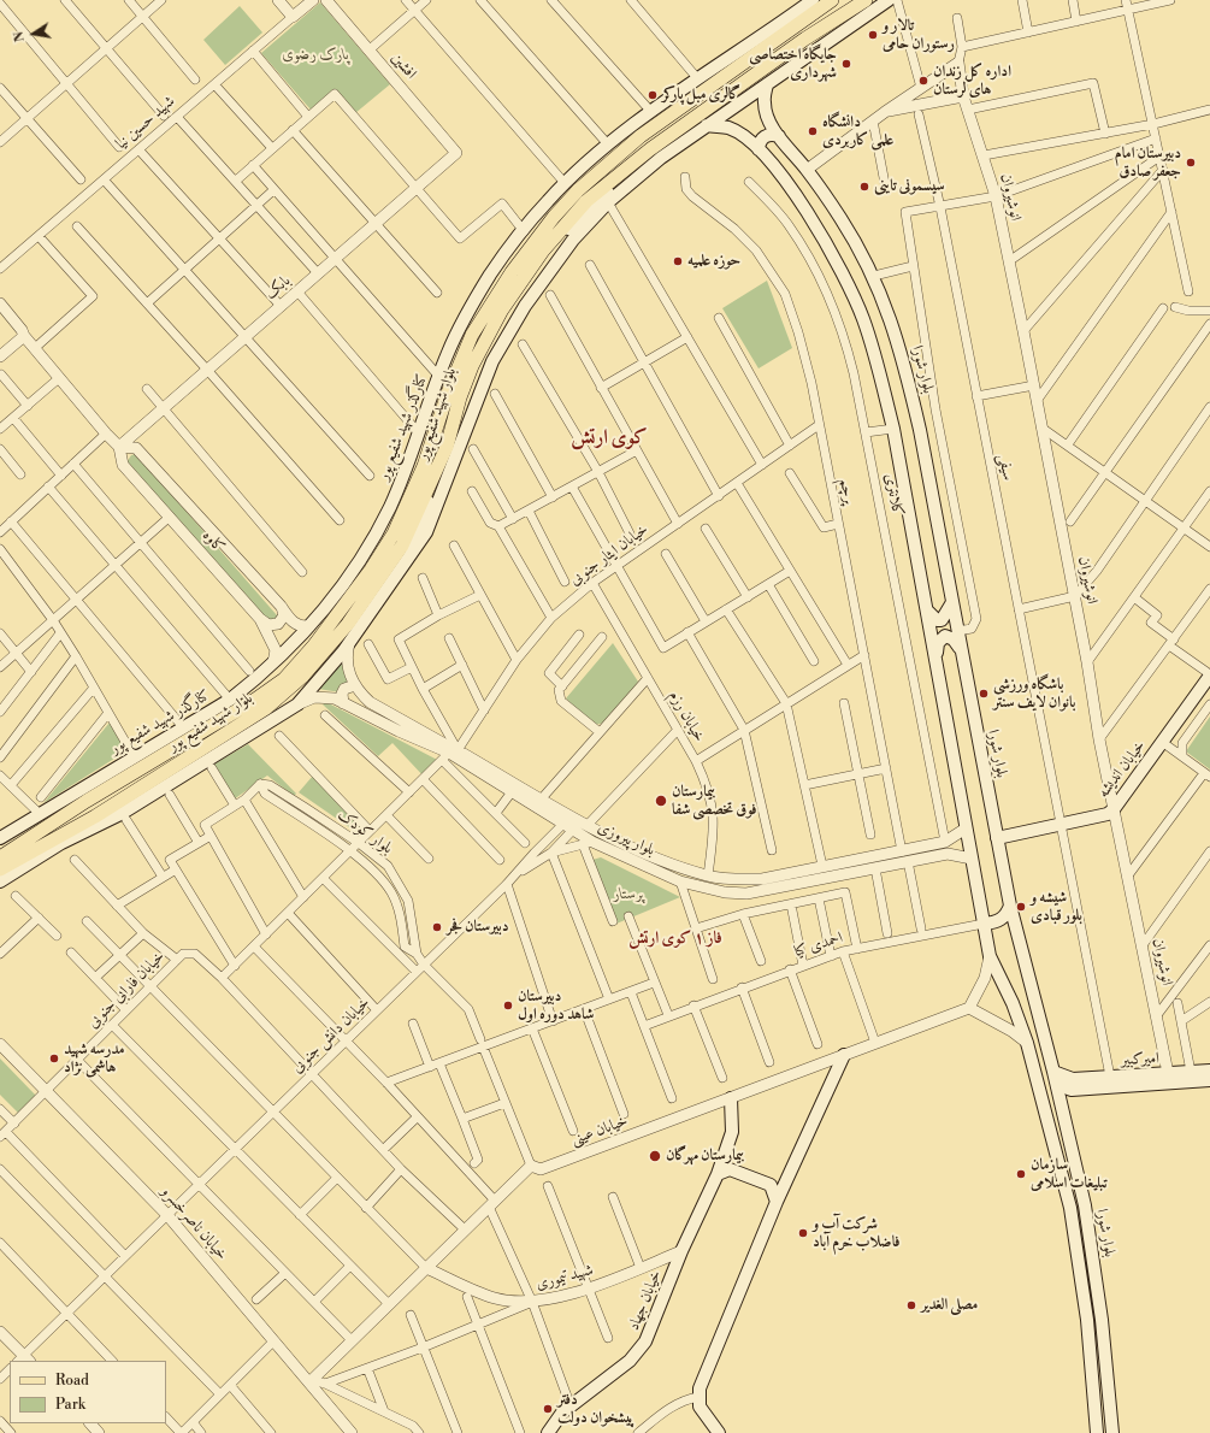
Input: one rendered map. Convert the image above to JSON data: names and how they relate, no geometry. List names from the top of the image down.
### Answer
{
  "streets": {
    "main road": [
      "بلوار شورا",
      "بلوار شهید شفیع پور",
      "کنارگذر شهید شفیع پور",
      "خیابان اندیشه",
      "امیرکبیر",
      "خیابان جهاد"
    ],
    "street": [
      "افشین",
      "شهید حسین نیا",
      "انوشیروان",
      "بابک",
      "سیفی",
      "پرچم",
      "کلانتری",
      "کاوه",
      "خیابان ایثار جنوبی",
      "خیابان رزم",
      "بلوار کودک",
      "بلوار پیروزی",
      "احمدی کیا",
      "خیابان فارابی جنوبی",
      "خیابان دانش جنوبی",
      "خیابان عینی",
      "خیابان ناصرخسرو",
      "شهید تیموری"
    ]
  },
  "crossings": [
    ["افشین", "بابک"],
    ["انوشیروان", "خیابان اندیشه"],
    ["انوشیروان", "امیرکبیر"],
    ["بابک", "کاوه"],
    ["بلوار شورا", "خیابان اندیشه"],
    ["بلوار شورا", "بلوار پیروزی"],
    ["بلوار شورا", "احمدی کیا"],
    ["کنارگذر شهید شفیع پور", "کاوه"],
    ["سیفی", "خیابان اندیشه"],
    ["سیفی", "امیرکبیر"],
    ["پرچم", "خیابان ایثار جنوبی"],
    ["پرچم", "بلوار پیروزی"],
    ["کلانتری", "بلوار پیروزی"],
    ["خیابان ایثار جنوبی", "خیابان رزم"],
    ["خیابان ایثار جنوبی", "بلوار کودک"],
    ["خیابان ایثار جنوبی", "بلوار پیروزی"],
    ["خیابان ایثار جنوبی", "خیابان فارابی جنوبی"],
    ["خیابان رزم", "بلوار پیروزی"],
    ["بلوار پیروزی", "خیابان دانش جنوبی"],
    ["خیابان فارابی جنوبی", "خیابان دانش جنوبی"],
    ["خیابان فارابی جنوبی", "خیابان ناصرخسرو"],
    ["خیابان دانش جنوبی", "خیابان ناصرخسرو"],
    ["خیابان عینی", "خیابان جهاد"],
    ["شهید تیموری", "خیابان جهاد"]
  ],
  "districts": ["کوی ارتش", "فاز ۱ کوی ارتش"],
  "parks": ["پارک رضوی", "پرستار"],
  "places": [
    "تالار و رستوران حامی",
    "جایگاه اختصاصی شهرداری",
    "اداره کل زندان های لرستان",
    "گالری مبل پارکر",
    "دانشگاه علمی کاربردی",
    "دبیرستان امام جعفر صادق",
    "سیسمونی تاینی",
    "حوزه علمیه",
    "باشگاه ورزشی بانوان لایف سنتر",
    "بیمارستان فوق تخصصی شفا",
    "شیشه و بلور قبادی",
    "دبیرستان فجر",
    "دبیرستان شاهد دوره اول",
    "مدرسه شهید ه‍اشمی نژاد",
    "بیمارستان مهرگان",
    "سازمان تبلیغات اسلامی",
    "شرکت آب و فاضلاب خرم آباد",
    "مصلی الغدیر",
    "دفتر پیشخوان دولت"
  ],
  "legend": ["Road", "Park"],
  "north": "left"
}
